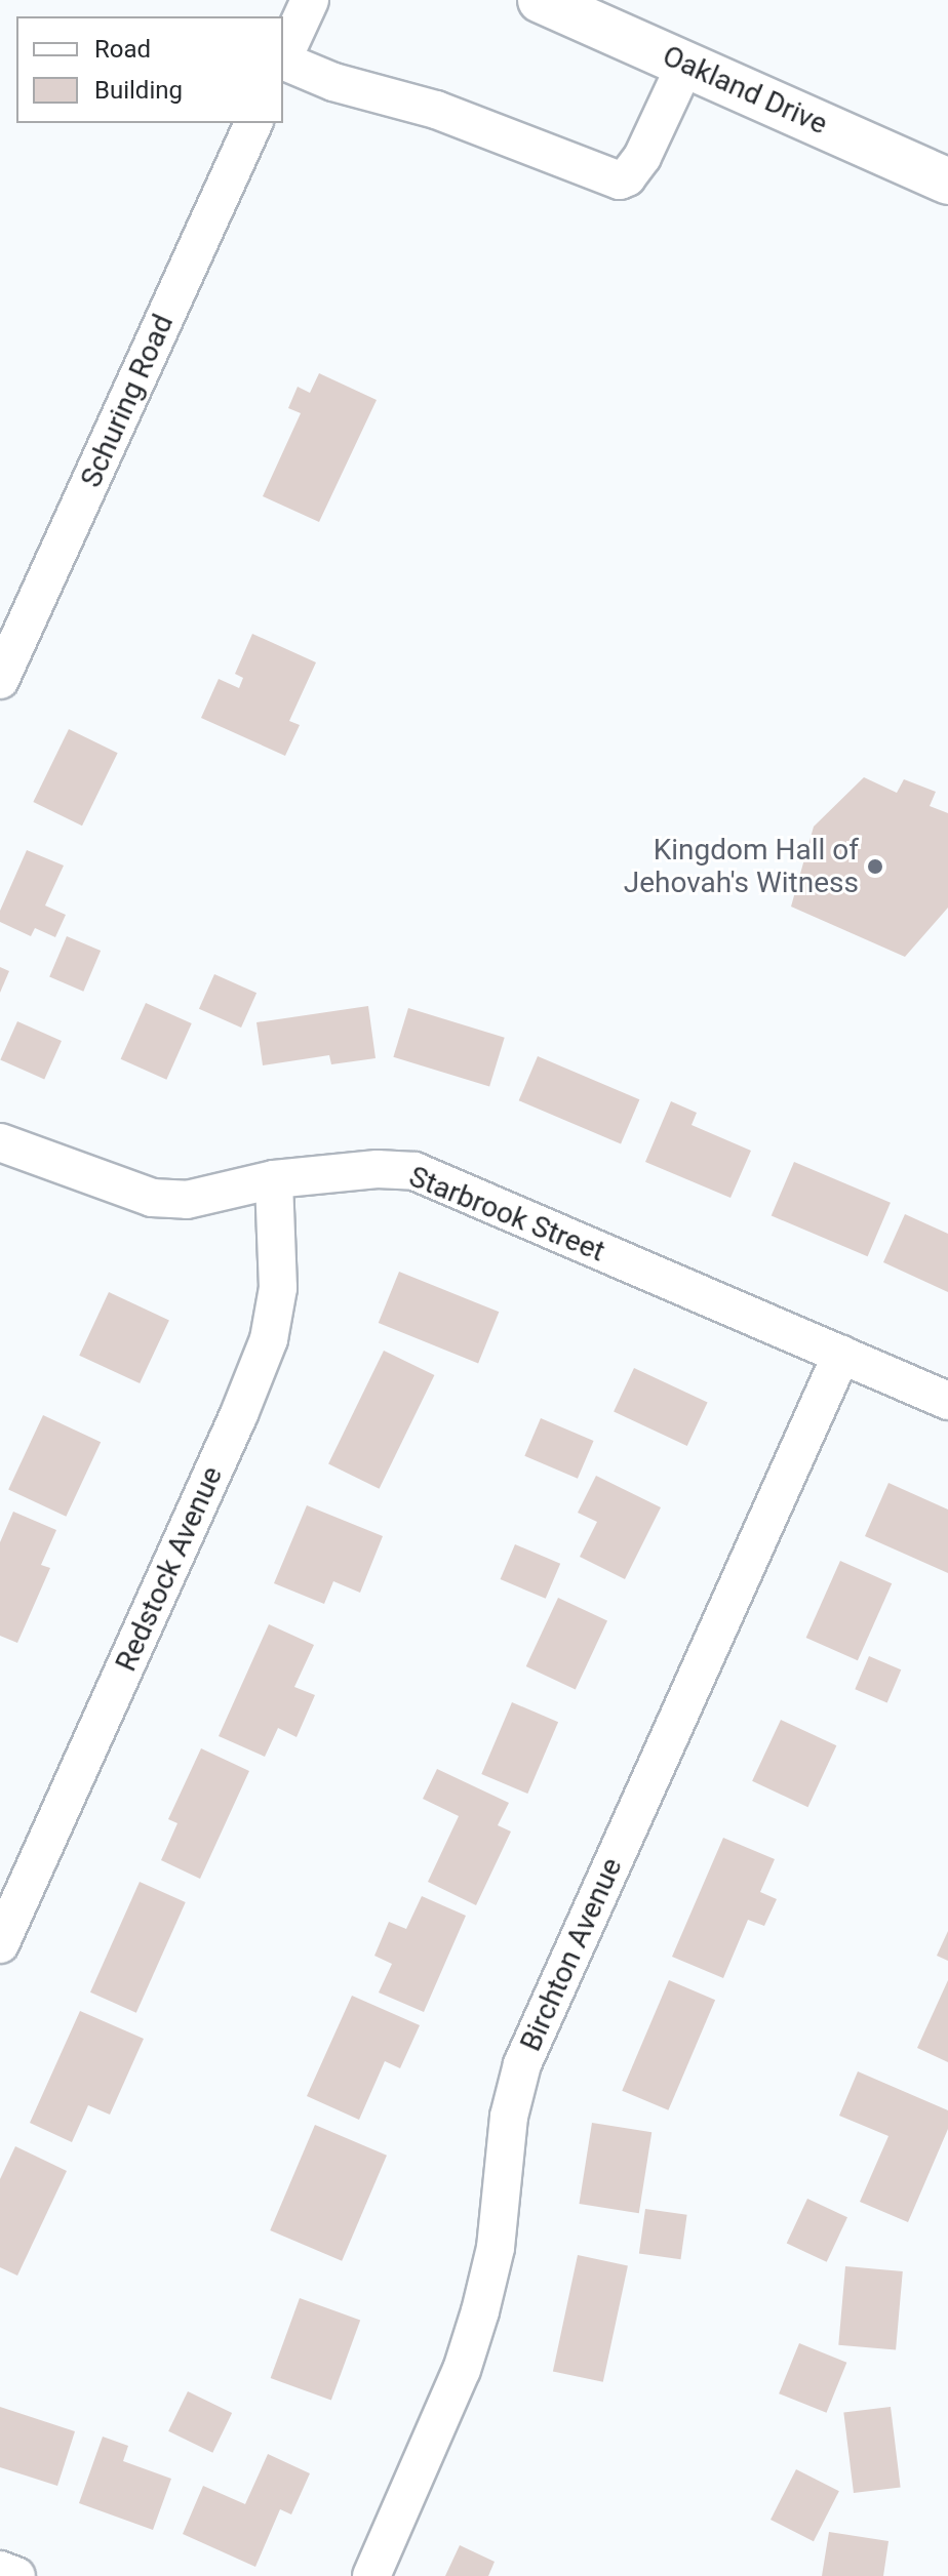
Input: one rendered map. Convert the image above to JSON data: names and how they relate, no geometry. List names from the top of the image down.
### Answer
{
  "streets": {
    "main road": ["Oakland Drive"],
    "street": [
      "Schuring Road",
      "Starbrook Street",
      "Redstock Avenue",
      "Birchton Avenue"
    ]
  },
  "crossings": [
    ["Starbrook Street", "Redstock Avenue"],
    ["Starbrook Street", "Birchton Avenue"]
  ],
  "places": ["Kingdom Hall of Jehovah's Witness"],
  "legend": ["Road", "Building"]
}
